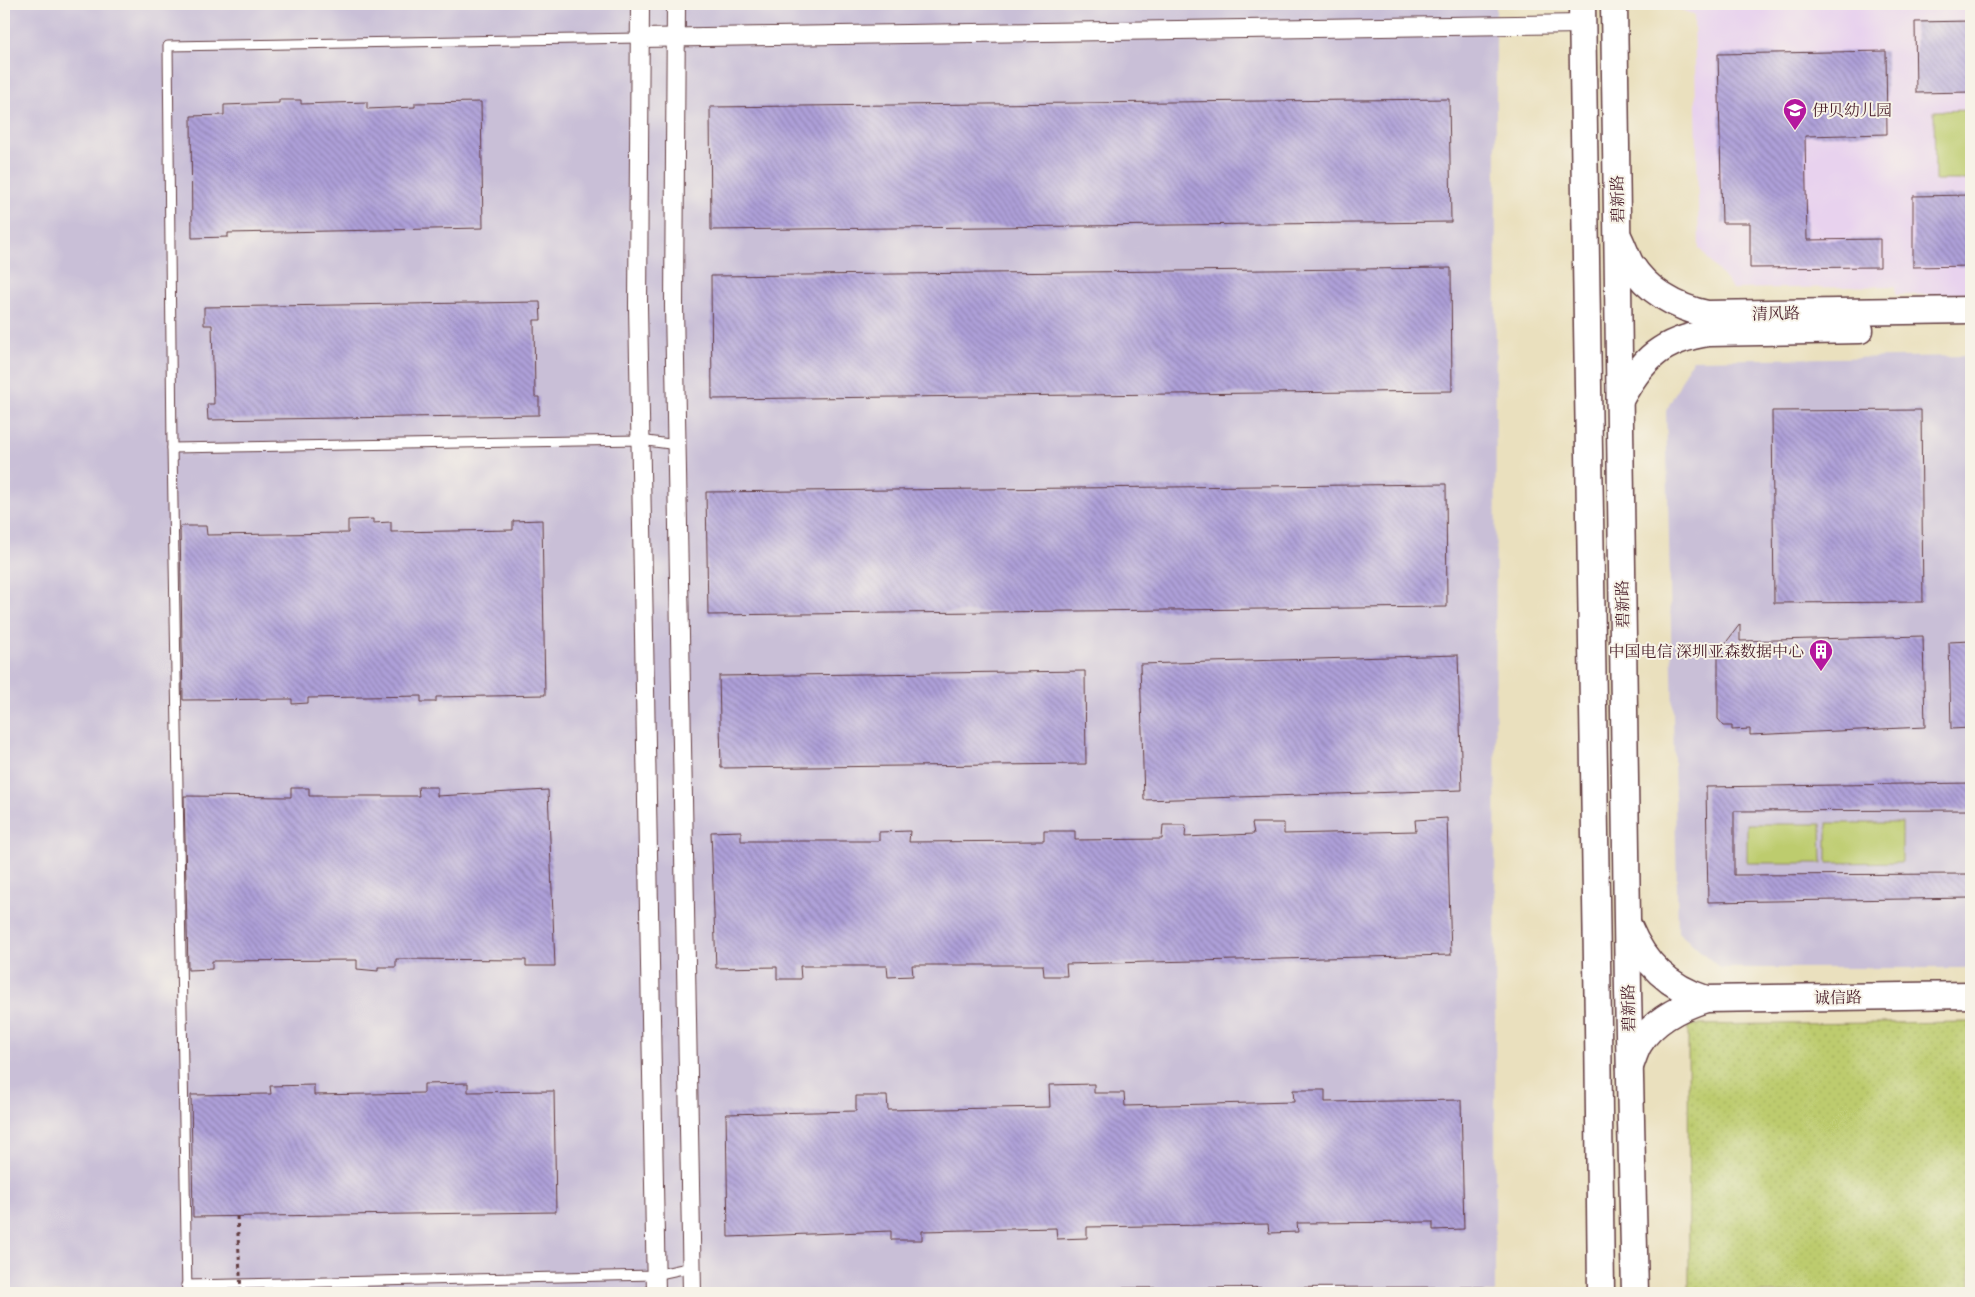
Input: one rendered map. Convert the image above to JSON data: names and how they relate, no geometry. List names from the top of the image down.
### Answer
{
  "streets": {
    "main road": ["碧新路", "清风路", "诚信路"]
  },
  "crossings": [
    ["碧新路", "清风路"],
    ["碧新路", "诚信路"]
  ],
  "places": {
    "school or university": ["伊贝幼儿园"],
    "building": ["中国电信 深圳亚森数据中心"]
  }
}
